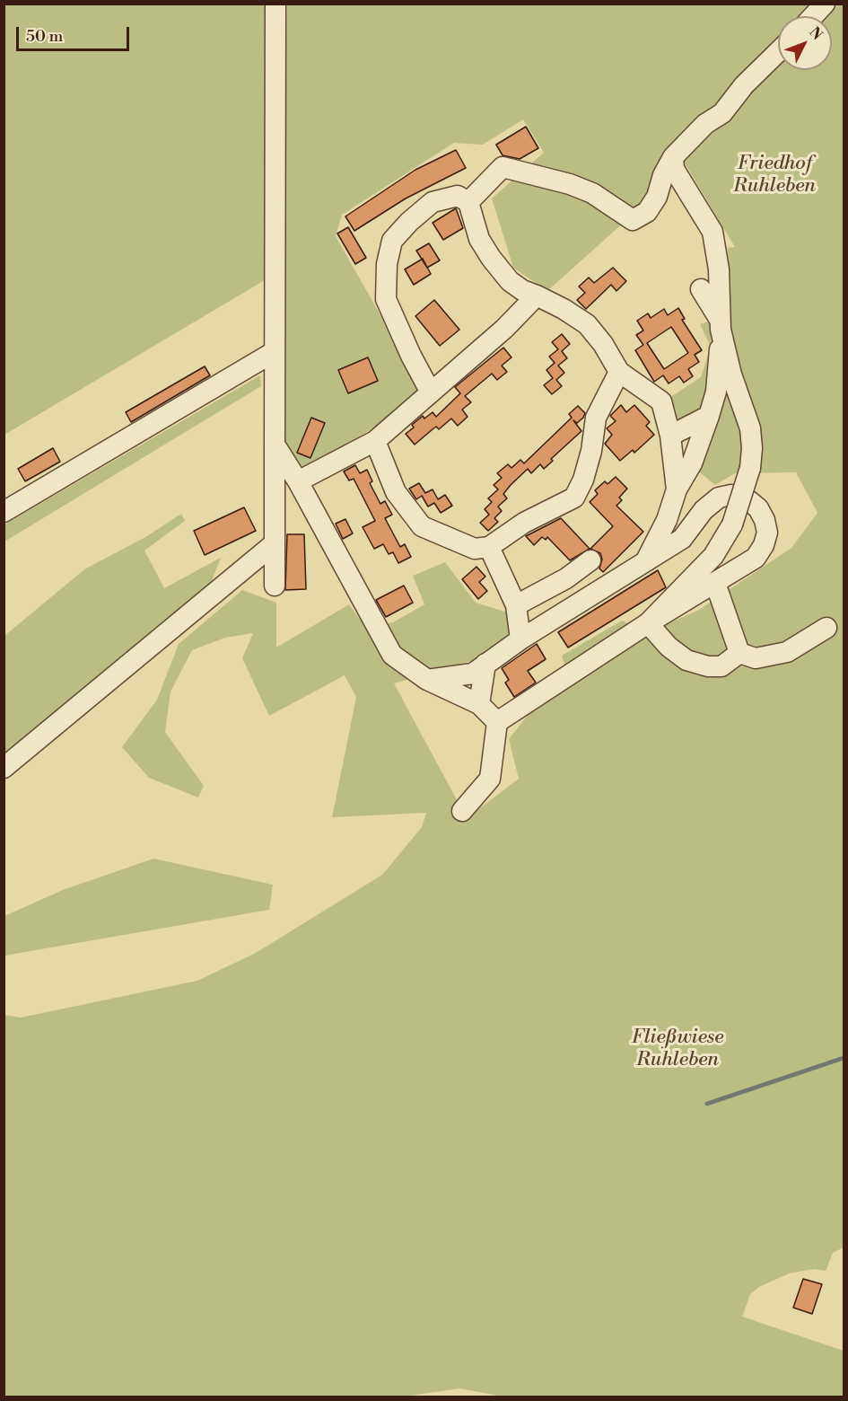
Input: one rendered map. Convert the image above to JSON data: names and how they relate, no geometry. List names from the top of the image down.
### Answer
{
  "parks": ["Friedhof Ruhleben", "Fließwiese Ruhleben"],
  "scale_bar": "50 m",
  "north": "top right"
}
